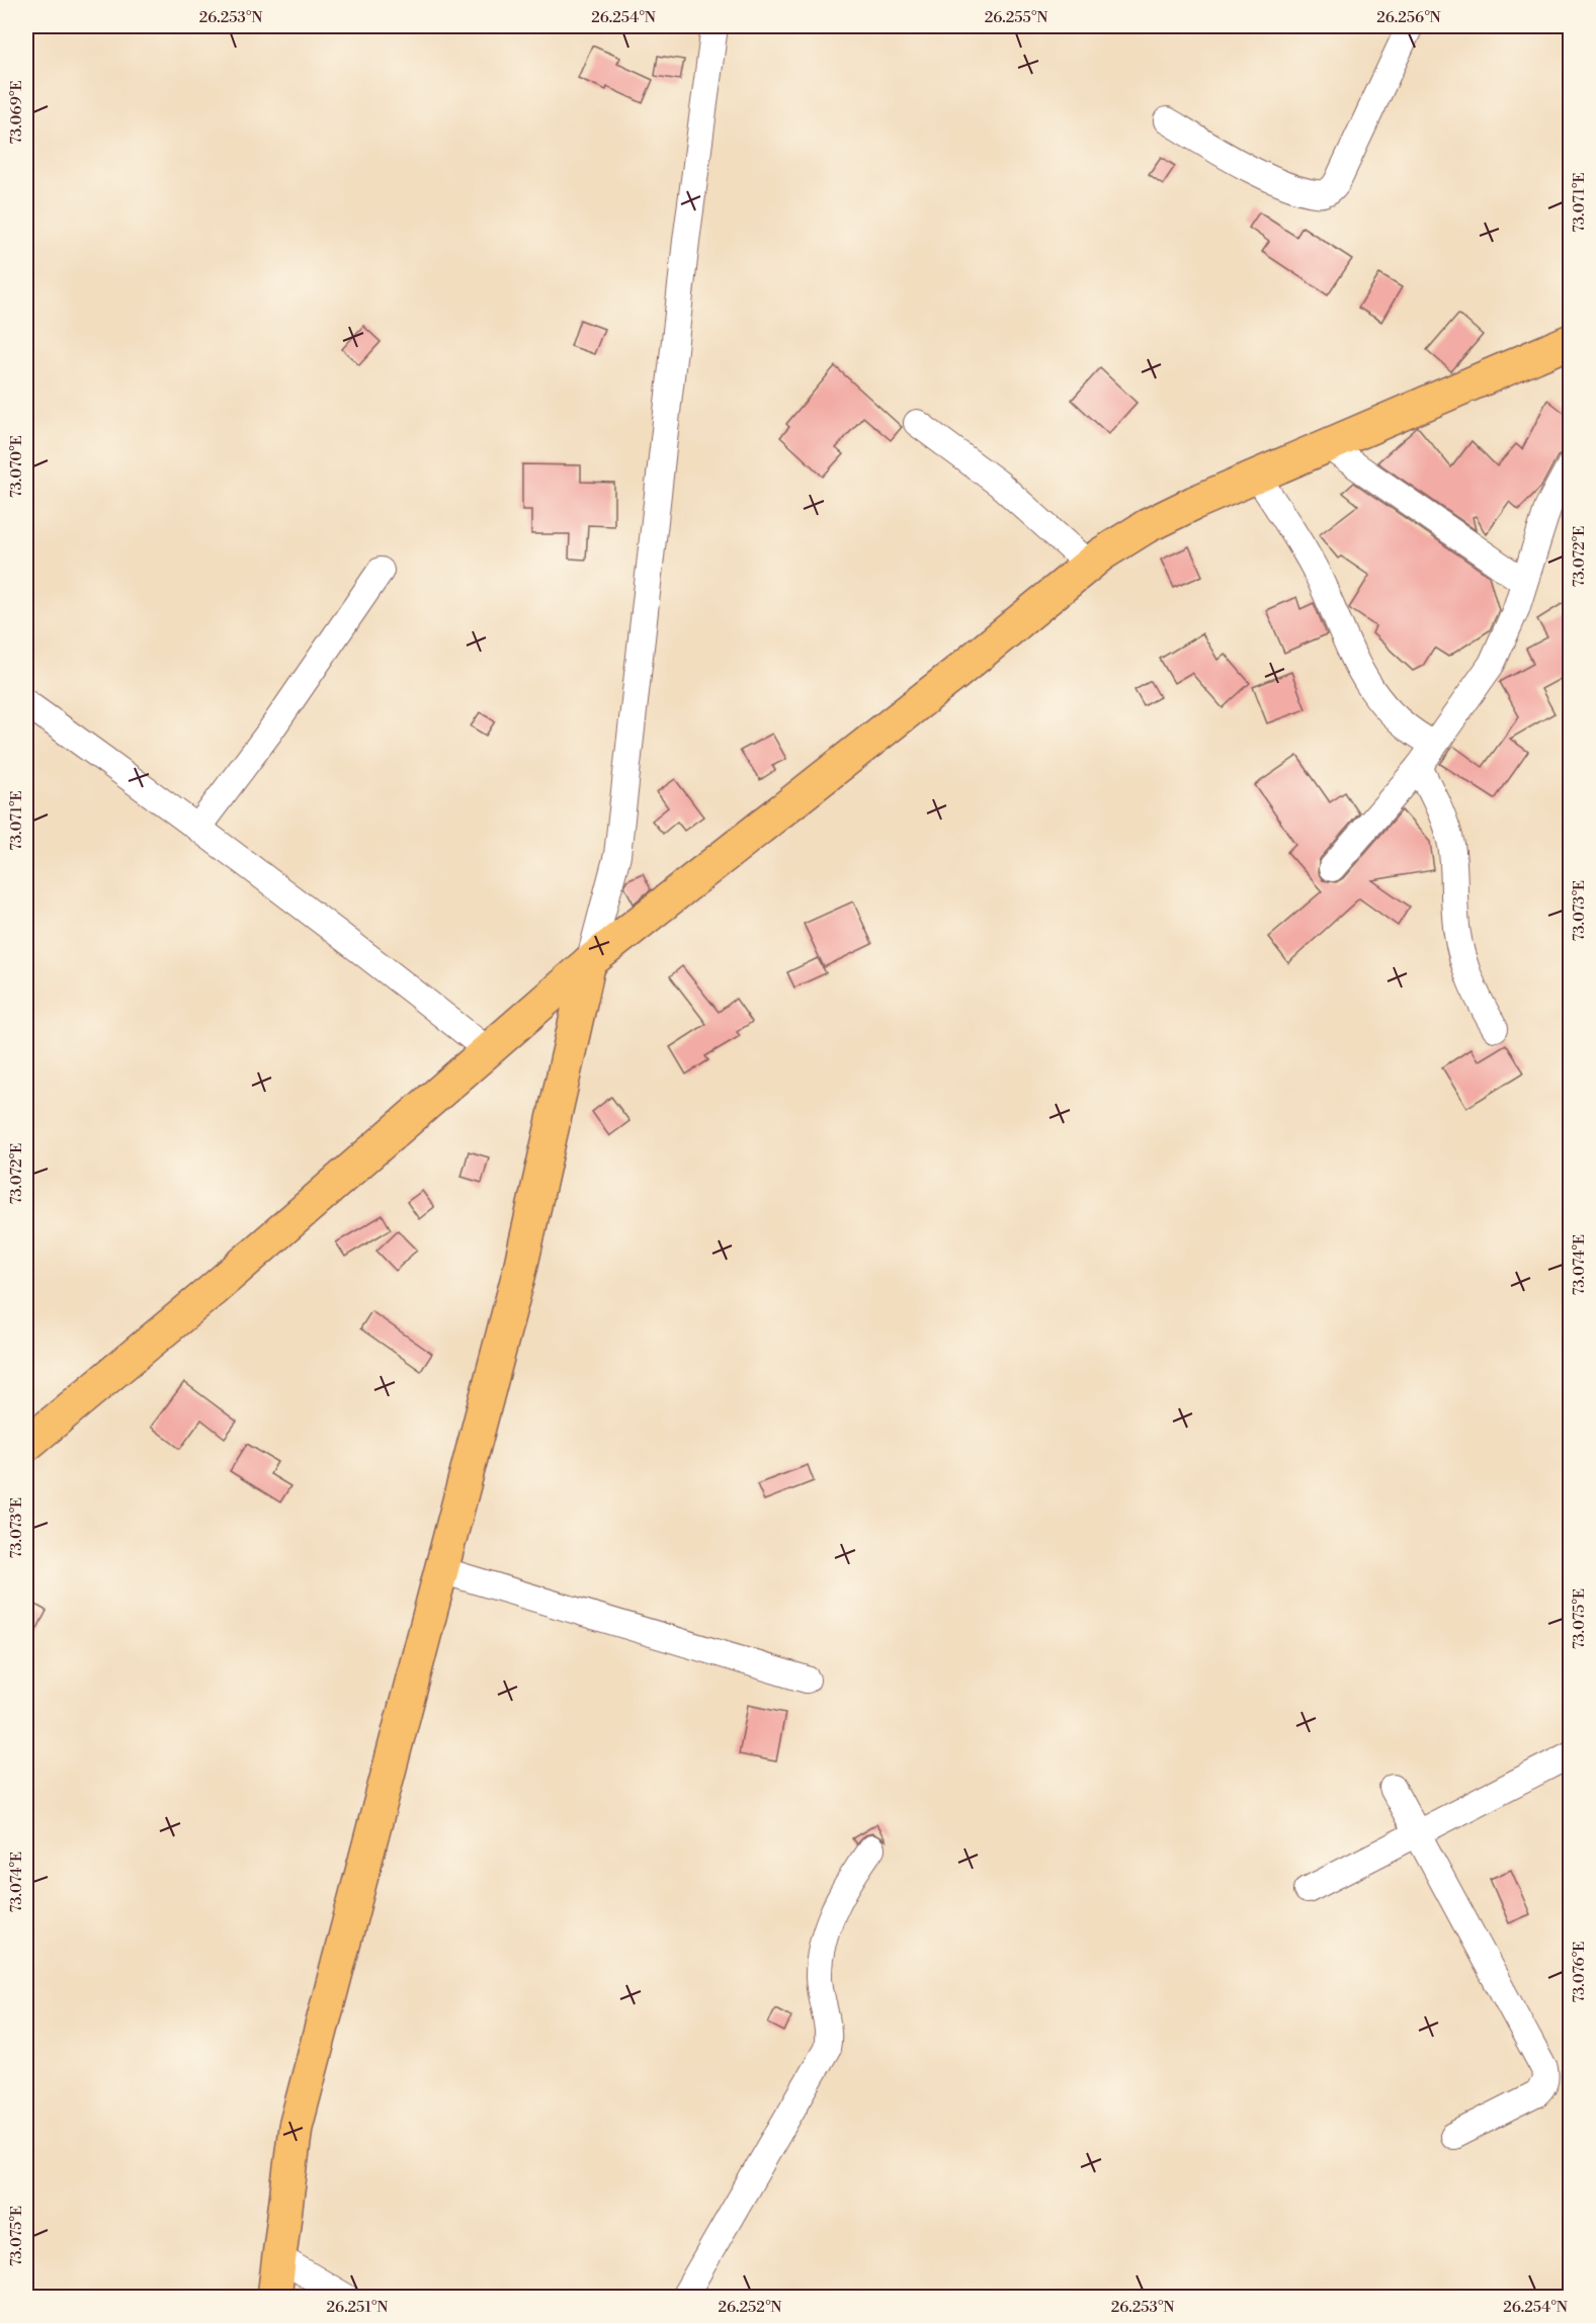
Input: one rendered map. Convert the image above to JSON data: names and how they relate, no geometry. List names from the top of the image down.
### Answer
{
  "coordinates": [
    "26.253°N",
    "26.254°N",
    "26.255°N",
    "26.256°N",
    "73.069°E",
    "73.071°E",
    "73.070°E",
    "73.072°E",
    "73.073°E",
    "73.074°E",
    "73.075°E",
    "73.076°E",
    "26.251°N",
    "26.252°N"
  ]
}
